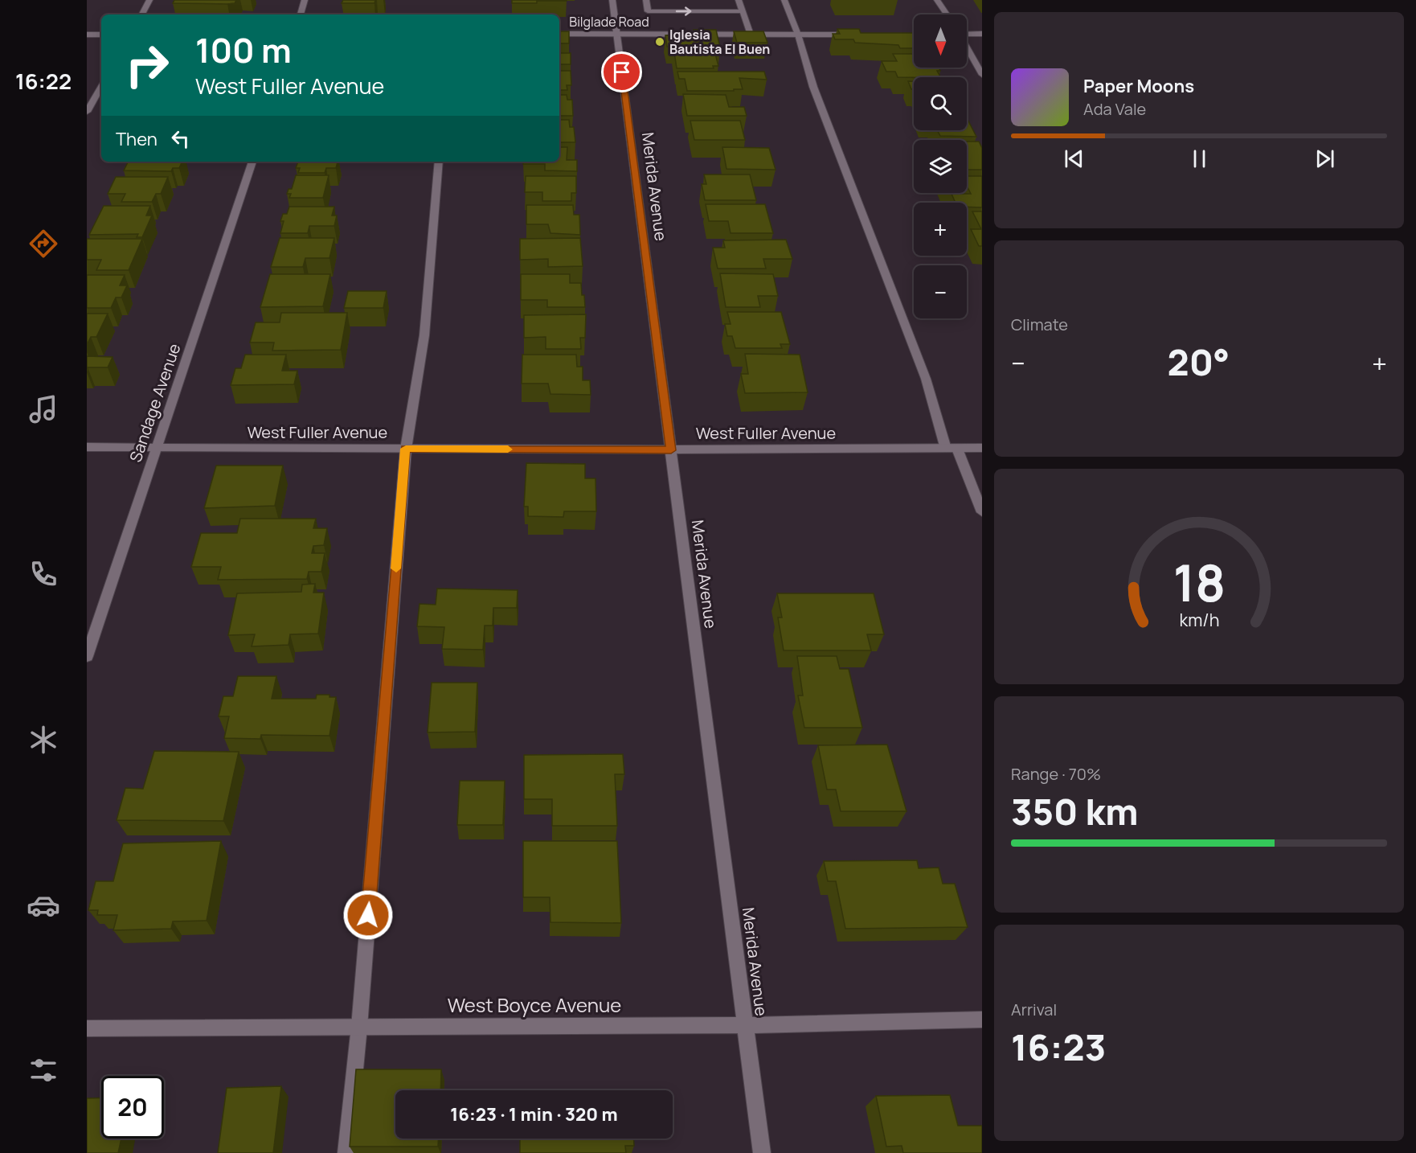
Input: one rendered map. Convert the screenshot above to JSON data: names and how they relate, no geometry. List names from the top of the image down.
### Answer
{
  "streets": {
    "street": [
      "Bilglade Road",
      "Merida Avenue",
      "Sandage Avenue",
      "West Fuller Avenue",
      "West Boyce Avenue"
    ]
  },
  "crossings": [
    ["Bilglade Road", "Merida Avenue"],
    ["Merida Avenue", "West Fuller Avenue"],
    ["Merida Avenue", "West Boyce Avenue"],
    ["Sandage Avenue", "West Fuller Avenue"]
  ],
  "places": ["Iglesia Bautista El Buen"],
  "north": "bottom",
  "page": {
    "tabs": "16:22",
    "map_buttons": ["+", "−"],
    "turn": ["100 m", "West Fuller Avenue"],
    "song": ["Paper Moons", "Ada Vale"],
    "then": "Then",
    "tile": [
      "Climate",
      ["Range · 70%", "350 km"],
      ["Arrival", "16:23"]
    ],
    "heat": ["−", "20°", "+"],
    "limit": "20",
    "trip": "16:23 · 1 min · 320 m",
    "gauge": ["18", "km/h"]
  }
}
